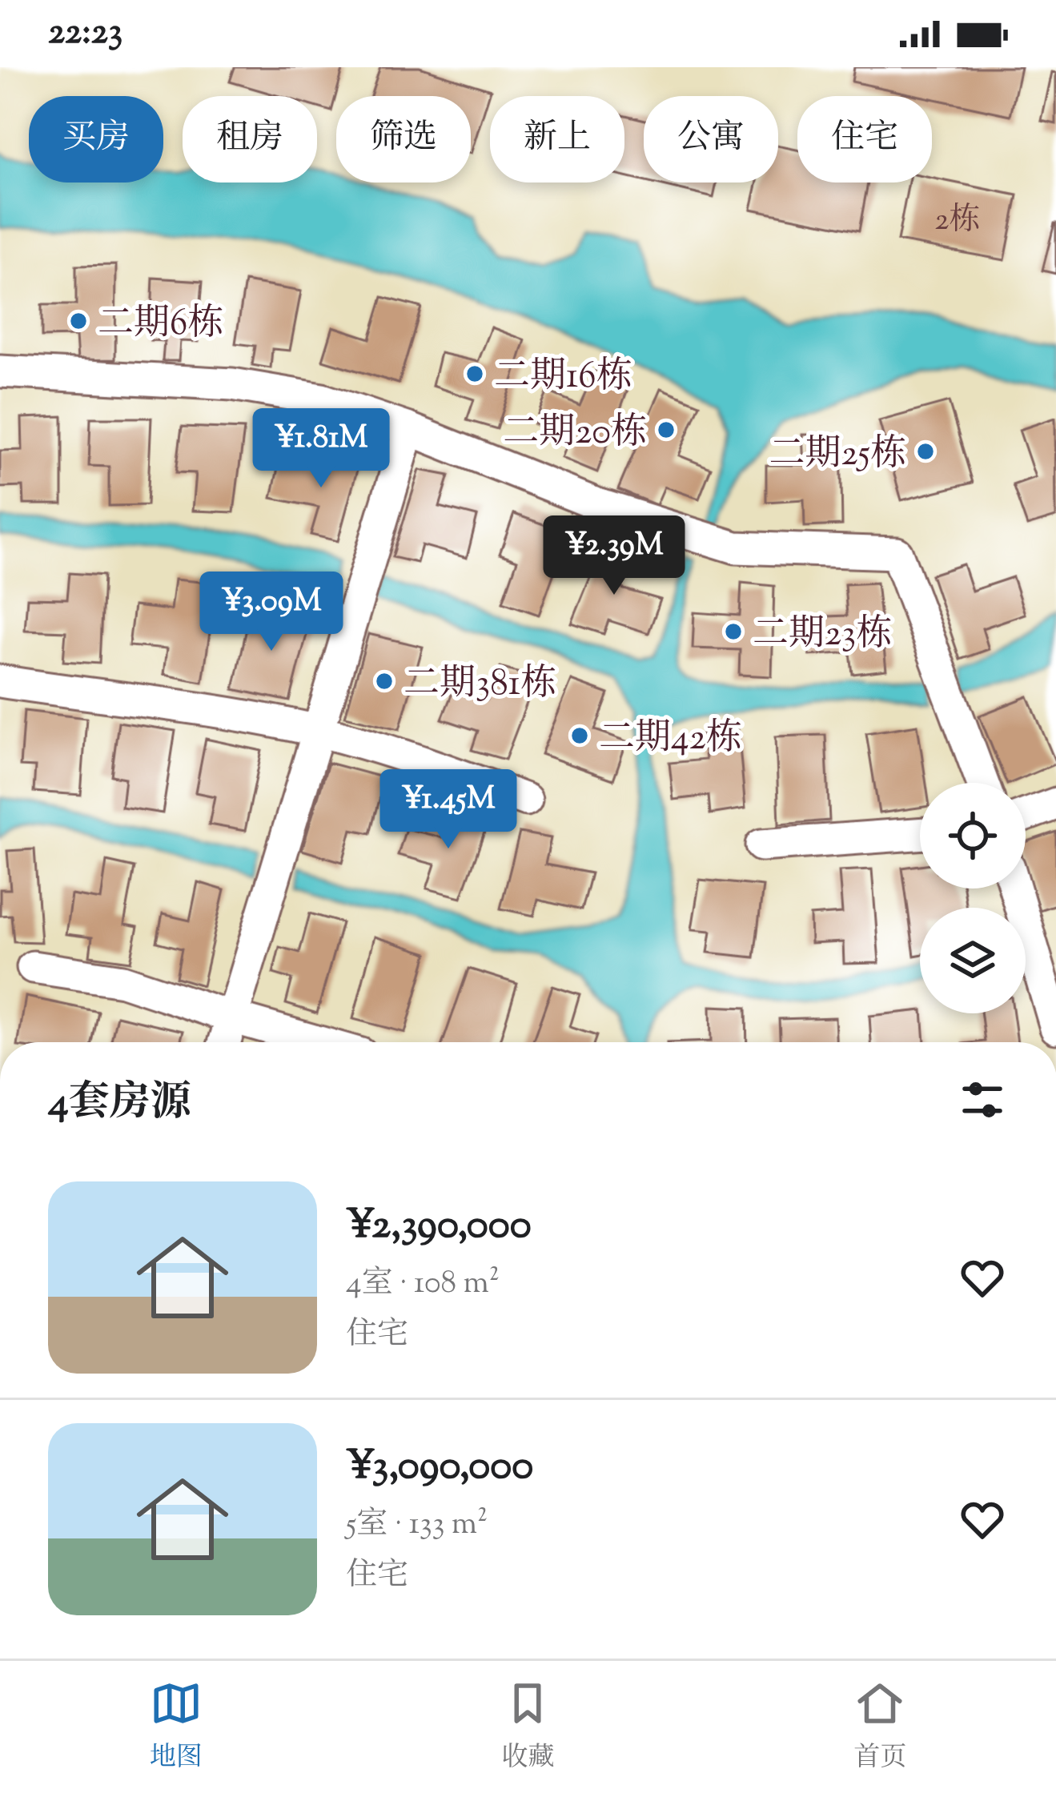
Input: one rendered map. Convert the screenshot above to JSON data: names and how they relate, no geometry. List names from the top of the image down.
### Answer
{
  "places": [
    "二期6栋",
    "二期16栋",
    "二期20栋",
    "二期25栋",
    "二期23栋",
    "二期381栋",
    "二期42栋"
  ],
  "house_numbers": ["2栋"],
  "page": {
    "status": "22:23",
    "chip": [
      "买房",
      "租房",
      "筛选",
      "新上",
      "公寓",
      "住宅"
    ],
    "price": [
      "¥1.81M",
      "¥2.39M",
      "¥3.09M",
      "¥1.45M"
    ],
    "heading": "4套房源",
    "list": [
      {
        "name": "¥2,390,000",
        "note": "4室 · 108 m² · 住宅"
      },
      {
        "name": "¥3,090,000",
        "note": "5室 · 133 m² · 住宅"
      }
    ],
    "tabs": ["地图", "收藏", "首页"]
  }
}
